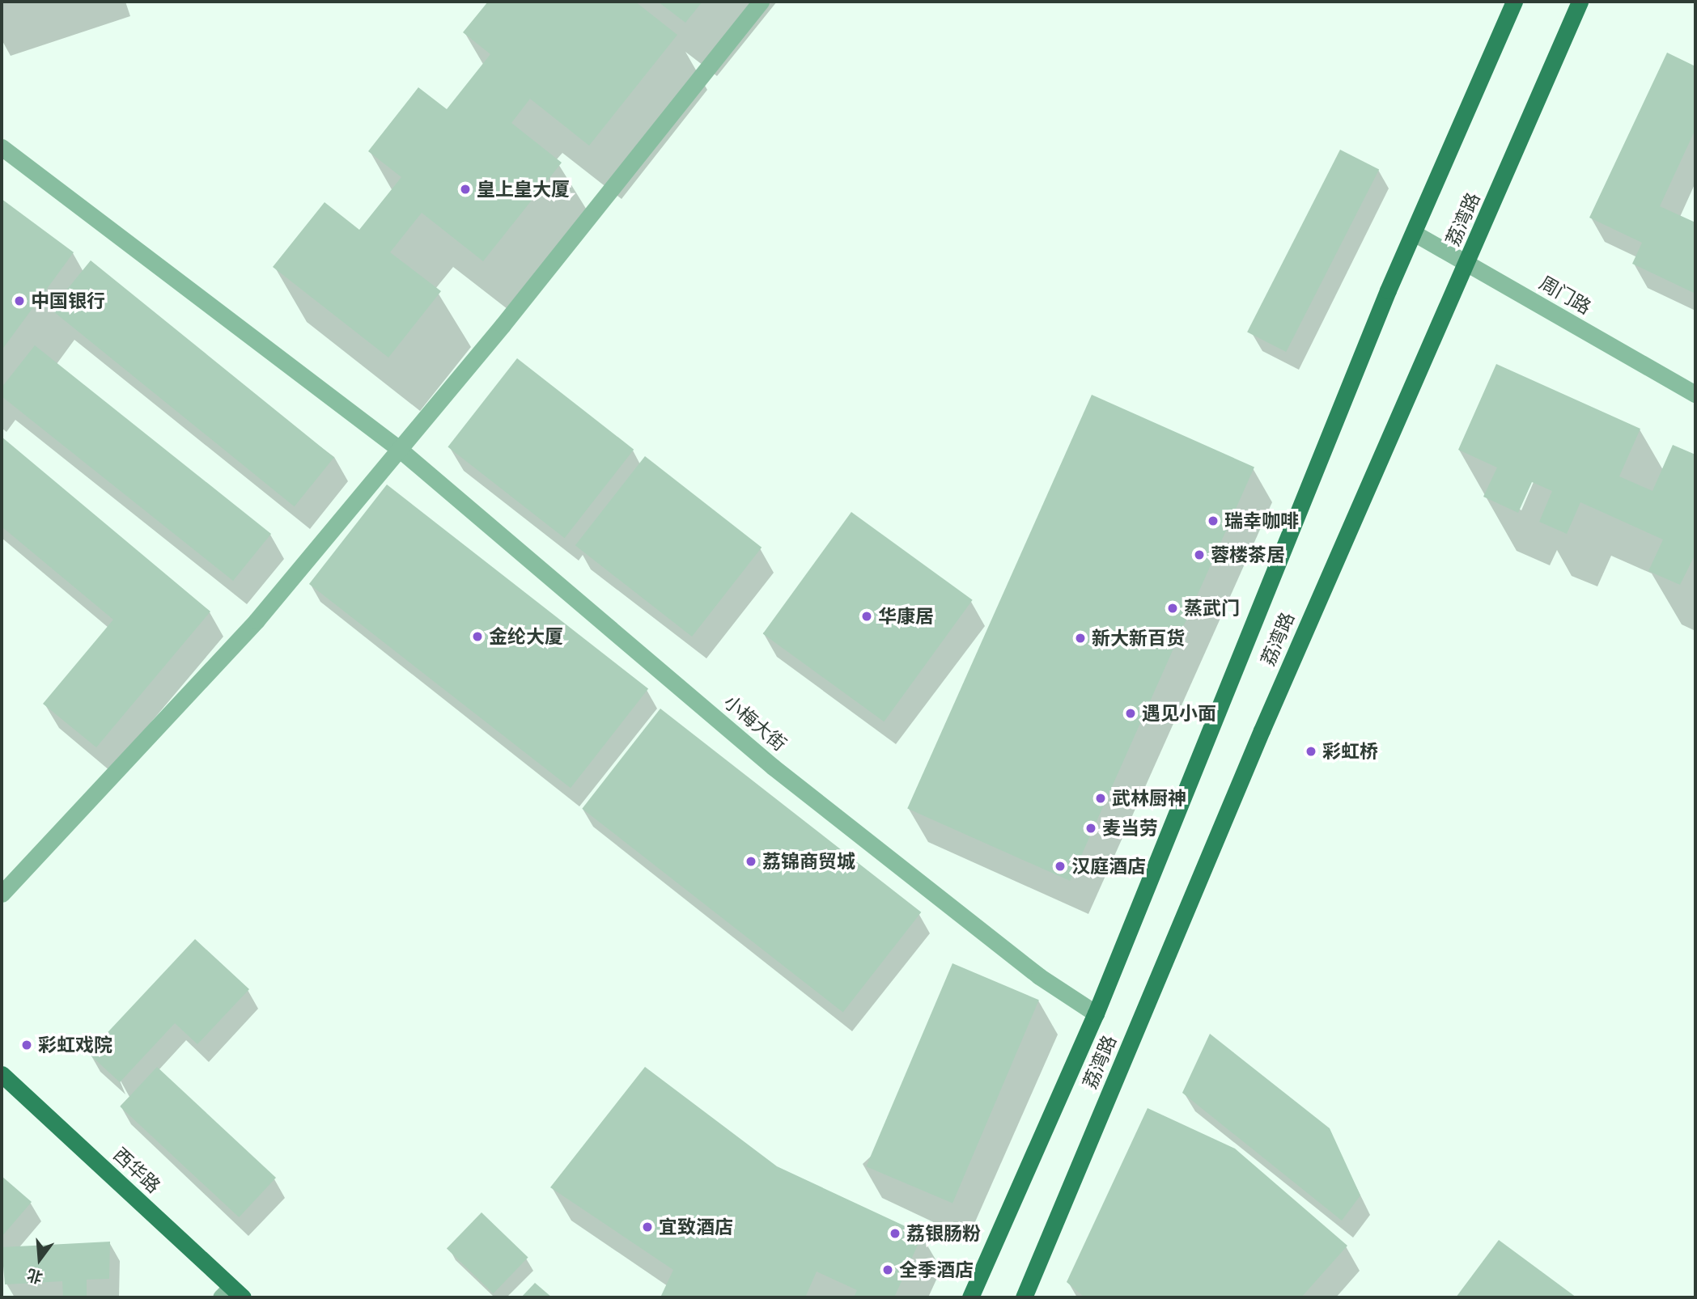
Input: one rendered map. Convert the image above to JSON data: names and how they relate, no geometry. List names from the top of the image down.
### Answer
{
  "streets": {
    "main road": ["荔湾路", "西华路"],
    "street": ["周门路", "小梅大街"]
  },
  "crossings": [
    ["荔湾路", "周门路"],
    ["荔湾路", "小梅大街"]
  ],
  "places": [
    "皇上皇大厦",
    "中国银行",
    "瑞幸咖啡",
    "蓉楼茶居",
    "蒸武门",
    "华康居",
    "金纶大厦",
    "新大新百货",
    "遇见小面",
    "彩虹桥",
    "武林厨神",
    "麦当劳",
    "荔锦商贸城",
    "汉庭酒店",
    "彩虹戏院",
    "宜致酒店",
    "荔银肠粉",
    "全季酒店"
  ],
  "north": "bottom"
}
